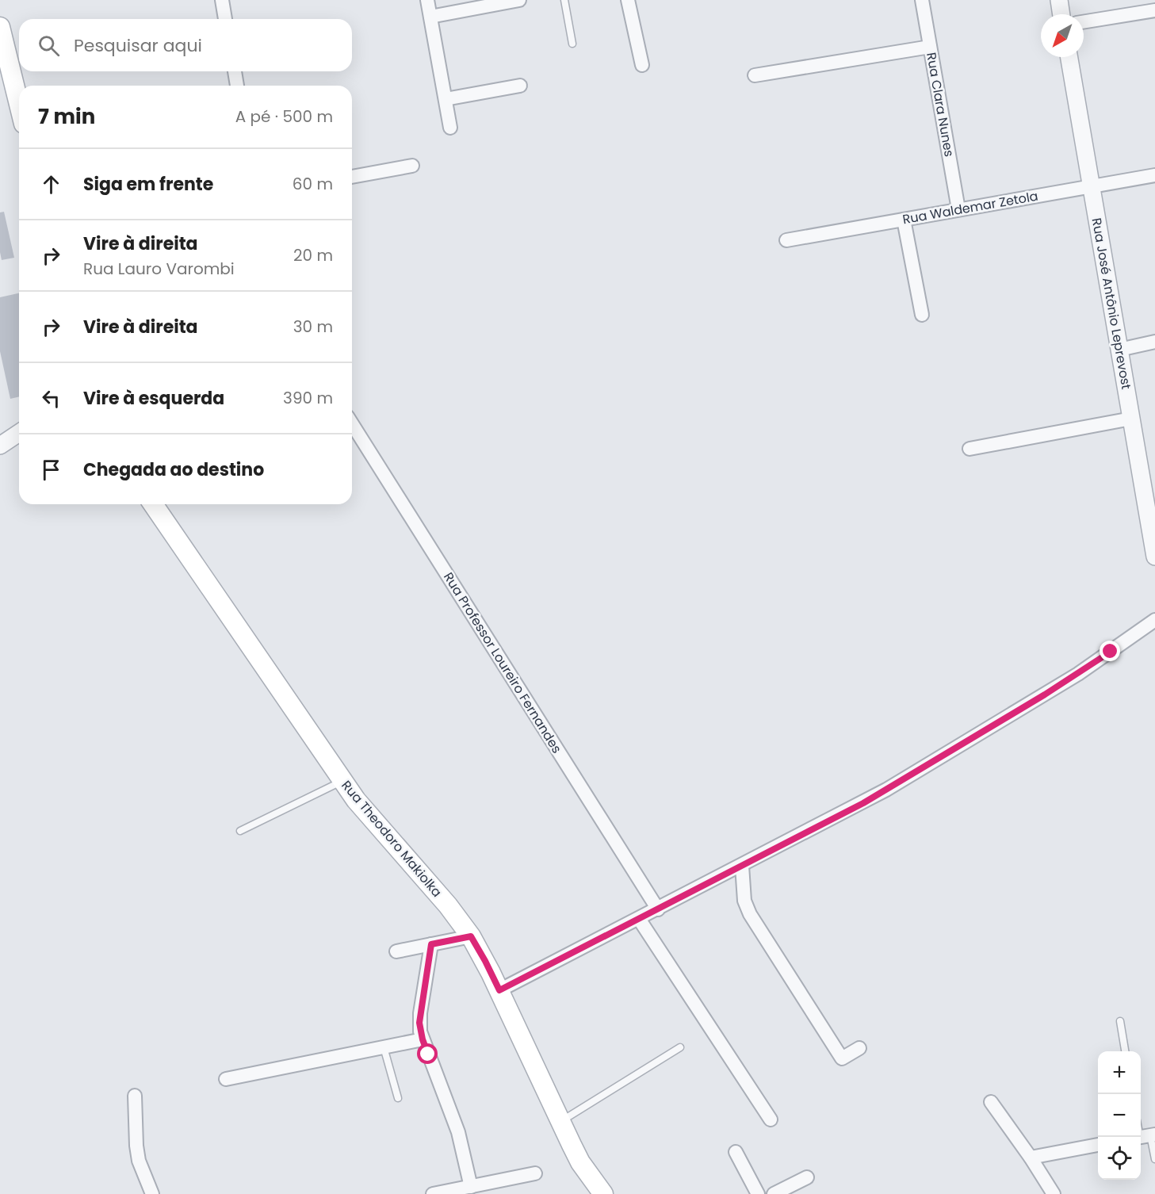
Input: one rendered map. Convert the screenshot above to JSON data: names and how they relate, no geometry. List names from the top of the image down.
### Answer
{
  "streets": {
    "main road": ["Rua Theodoro Makiolka"],
    "street": [
      "Rua Clara Nunes",
      "Rua Waldemar Zetola",
      "Rua José Antônio Leprevost",
      "Rua Professor Loureiro Fernandes"
    ]
  },
  "crossings": [
    ["Rua Clara Nunes", "Rua Waldemar Zetola"],
    ["Rua Waldemar Zetola", "Rua José Antônio Leprevost"]
  ],
  "north": "bottom left",
  "page": {
    "search": "Pesquisar aqui",
    "heading": ["7 min", "A pé · 500 m"],
    "list": [
      ["Siga em frente", "60 m"],
      ["Vire à direita", "Rua Lauro Varombi", "20 m"],
      ["Vire à direita", "30 m"],
      ["Vire à esquerda", "390 m"],
      "Chegada ao destino"
    ],
    "map_buttons": ["+", "−"]
  }
}
